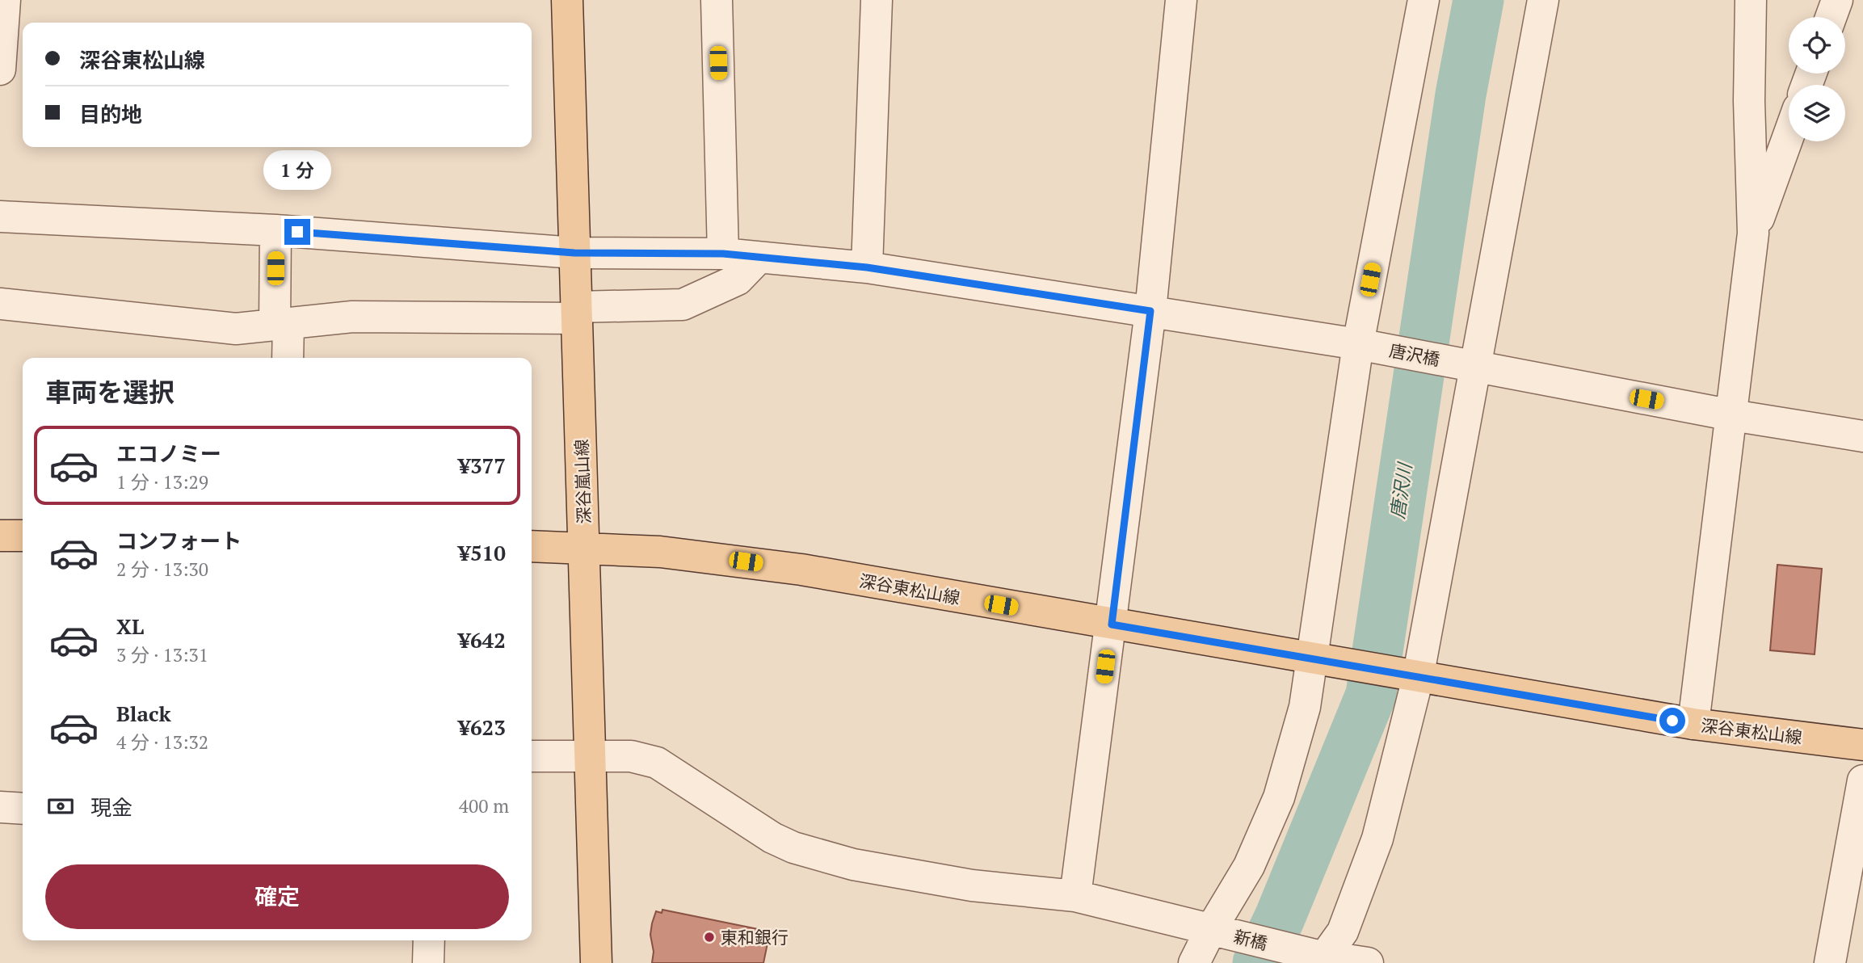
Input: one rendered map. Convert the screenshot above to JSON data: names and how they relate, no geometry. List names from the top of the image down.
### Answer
{
  "streets": {
    "main road": ["深谷嵐山線", "深谷東松山線"],
    "street": ["唐沢橋", "新橋"]
  },
  "crossings": [
    ["唐沢橋", "深谷嵐山線"],
    ["深谷嵐山線", "深谷東松山線"],
    ["深谷嵐山線", "新橋"]
  ],
  "water": ["唐沢川"],
  "places": ["東和銀行"],
  "page": {
    "banner": ["深谷東松山線", "目的地"],
    "bubble": "1 分",
    "heading": "車両を選択",
    "list": [
      {
        "name": "エコノミー",
        "note": "1 分 · 13:29",
        "value": "¥377"
      },
      {
        "name": "コンフォート",
        "note": "2 分 · 13:30",
        "value": "¥510"
      },
      {
        "name": "XL",
        "note": "3 分 · 13:31",
        "value": "¥642"
      },
      {
        "name": "Black",
        "note": "4 分 · 13:32",
        "value": "¥623"
      }
    ],
    "pay": ["現金", "400 m"],
    "buttons": "確定"
  }
}
